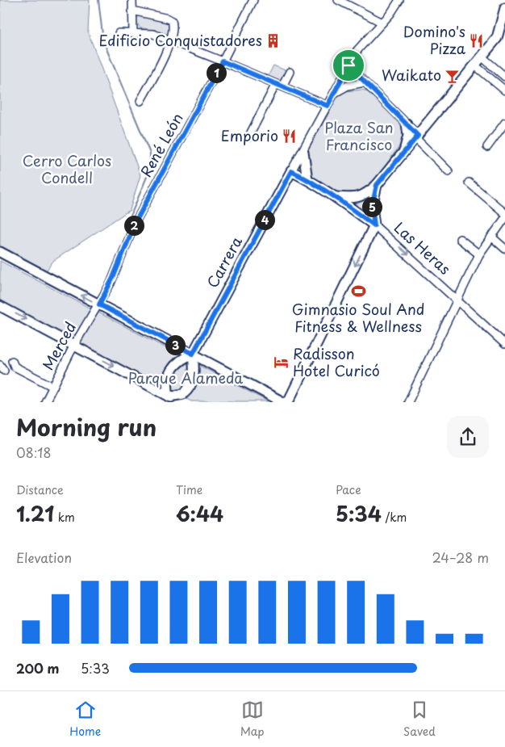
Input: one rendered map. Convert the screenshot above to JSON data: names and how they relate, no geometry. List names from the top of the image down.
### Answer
{
  "streets": {
    "main road": ["Las Heras", "Carrera"],
    "street": ["René León", "Merced"]
  },
  "crossings": [
    ["René León", "Merced"],
    ["Las Heras", "Carrera"]
  ],
  "one_way": ["Las Heras"],
  "parks": ["Plaza San Francisco", "Cerro Carlos Condell", "Parque Alameda"],
  "places": {
    "restaurant": ["Domino's Pizza", "Emporio"],
    "building": ["Edificio Conquistadores"],
    "bar": ["Waikato"],
    "sports": ["Gimnasio Soul And Fitness & Wellness"],
    "hotel": ["Radisson Hotel Curicó"]
  },
  "page": {
    "pins": [
      "1",
      "5",
      "4",
      "2",
      "3"
    ],
    "heading": ["Morning run", "08:18"],
    "stats": [
      ["Distance", "1.21 km"],
      ["Time", "6:44"],
      ["Pace", "5:34 /km"]
    ],
    "chart": ["Elevation", "24–28 m"],
    "list": [
      {
        "name": "200 m",
        "note": "5:33"
      }
    ],
    "tabs": ["Home", "Map", "Saved"]
  }
}
